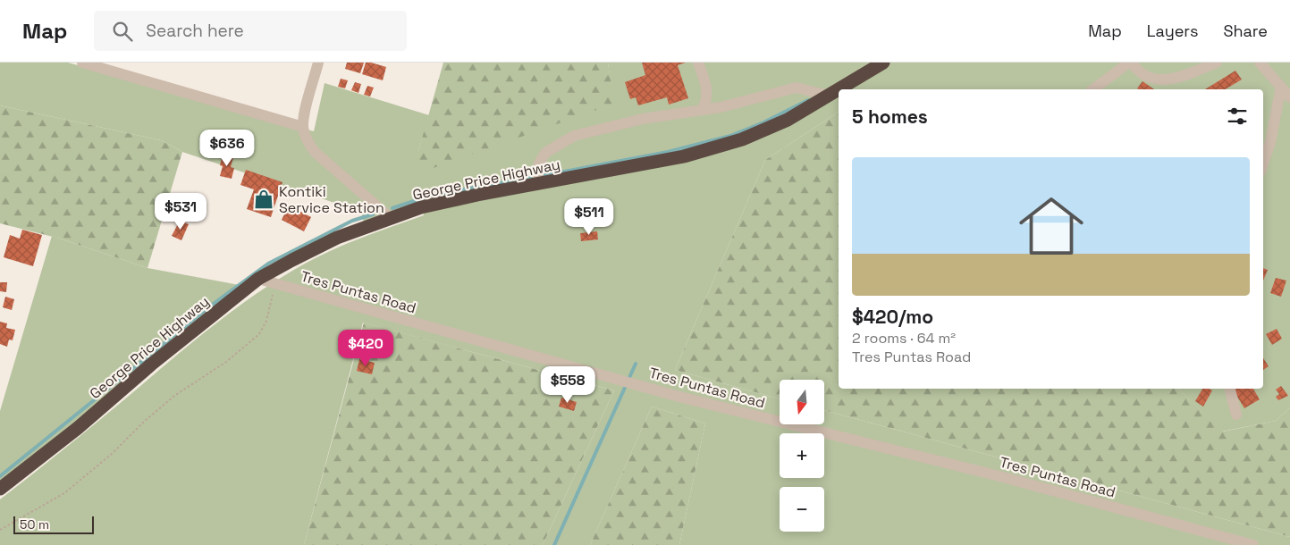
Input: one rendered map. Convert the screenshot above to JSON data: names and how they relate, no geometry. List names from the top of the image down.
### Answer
{
  "streets": {
    "highway": ["George Price Highway"],
    "street": ["Tres Puntas Road"]
  },
  "crossings": [
    ["George Price Highway", "Tres Puntas Road"]
  ],
  "places": {
    "shop": ["Kontiki Service Station"]
  },
  "scale_bar": "50 m",
  "north": "bottom",
  "page": {
    "header": "Map",
    "search": "Search here",
    "nav": ["Map", "Layers", "Share"],
    "heading": "5 homes",
    "price": [
      "$636",
      "$531",
      "$511",
      "$420",
      "$558"
    ],
    "list": [
      {
        "name": "$420/mo",
        "note": "2 rooms · 64 m² · Tres Puntas Road"
      }
    ],
    "map_buttons": ["+", "−"],
    "scale": "50 m"
  }
}
